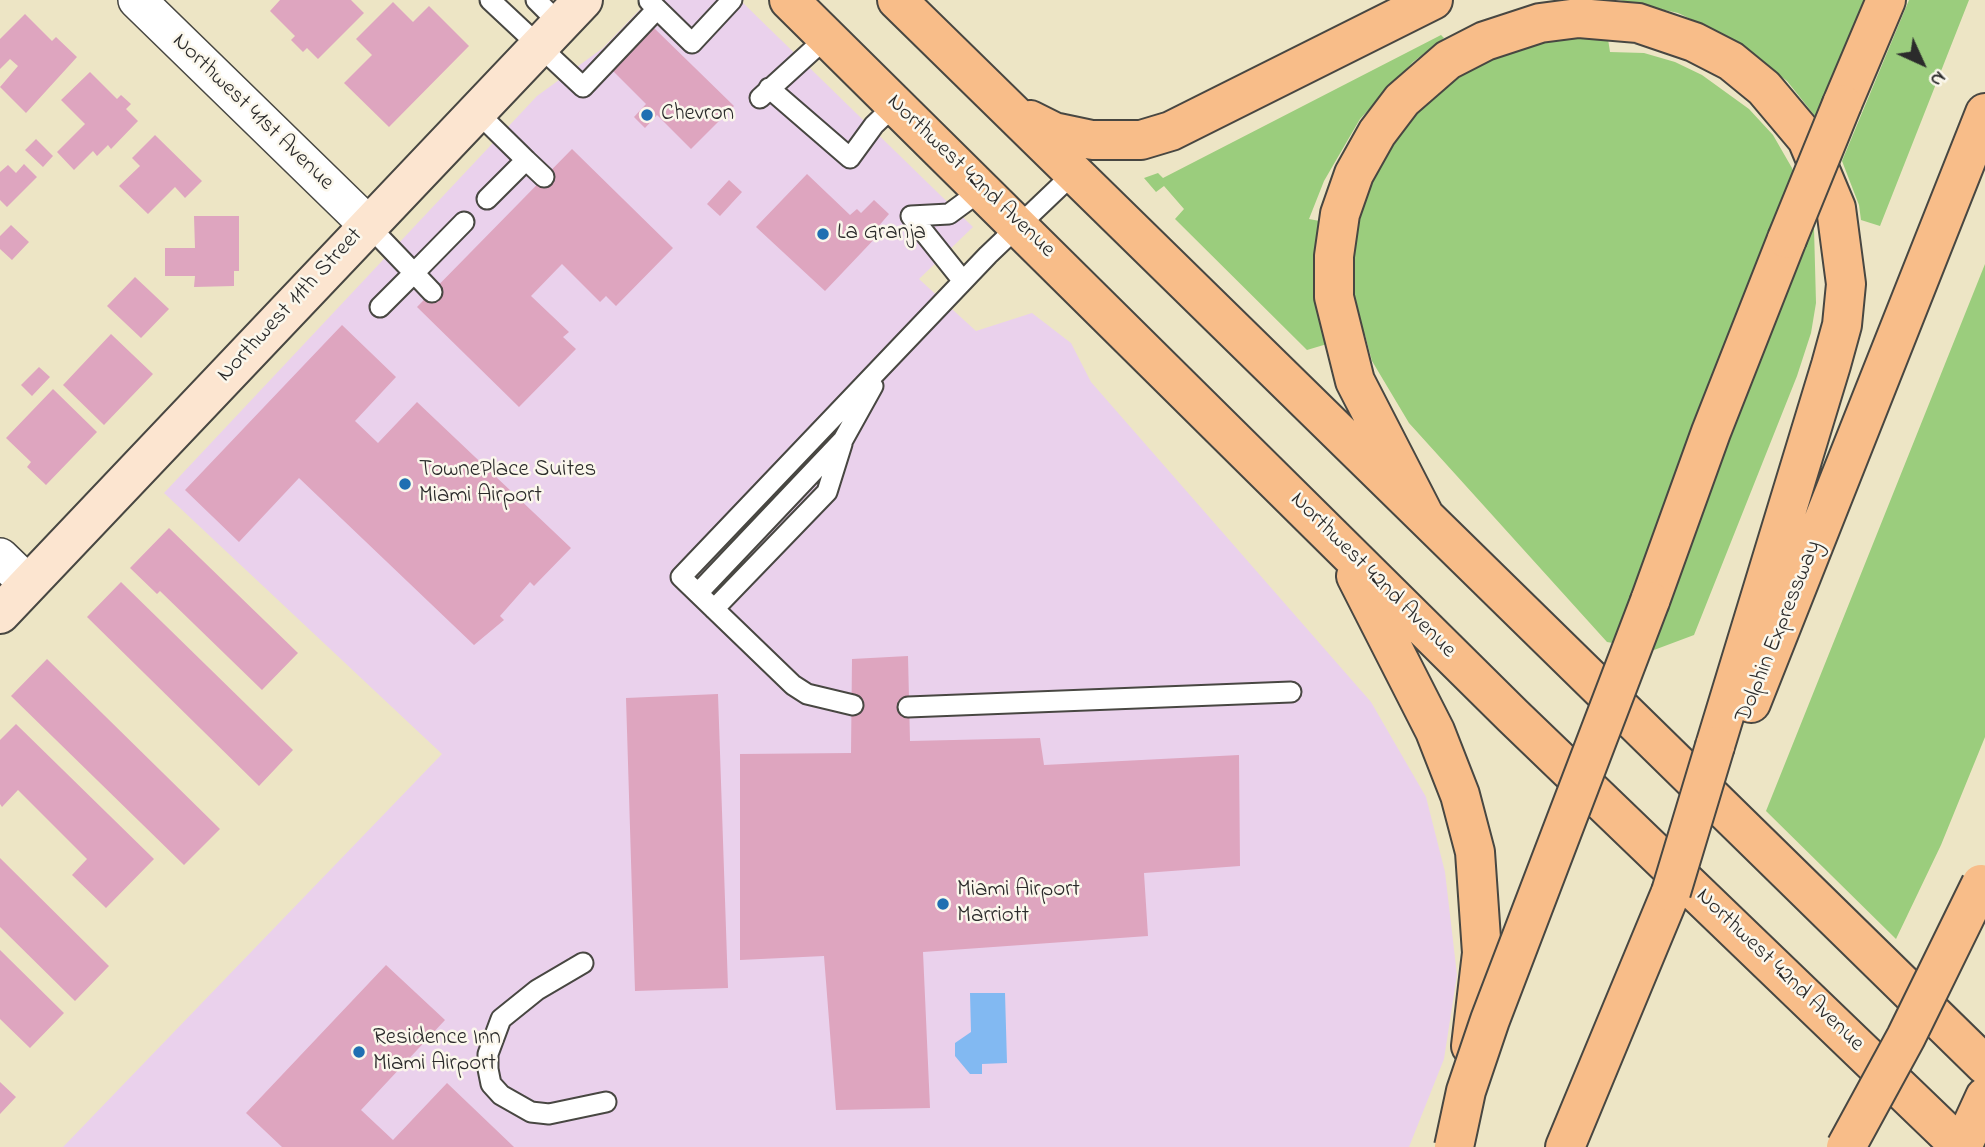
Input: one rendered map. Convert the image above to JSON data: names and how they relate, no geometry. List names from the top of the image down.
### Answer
{
  "streets": {
    "highway": ["Northwest 42nd Avenue", "Dolphin Expressway"],
    "street": ["Northwest 41st Avenue", "Northwest 11th Street"]
  },
  "crossings": [
    ["Northwest 41st Avenue", "Northwest 11th Street"]
  ],
  "places": [
    "Chevron",
    "La Granja",
    "TownePlace Suites Miami Airport",
    "Miami Airport Marriott",
    "Residence Inn Miami Airport"
  ],
  "north": "bottom right"
}
